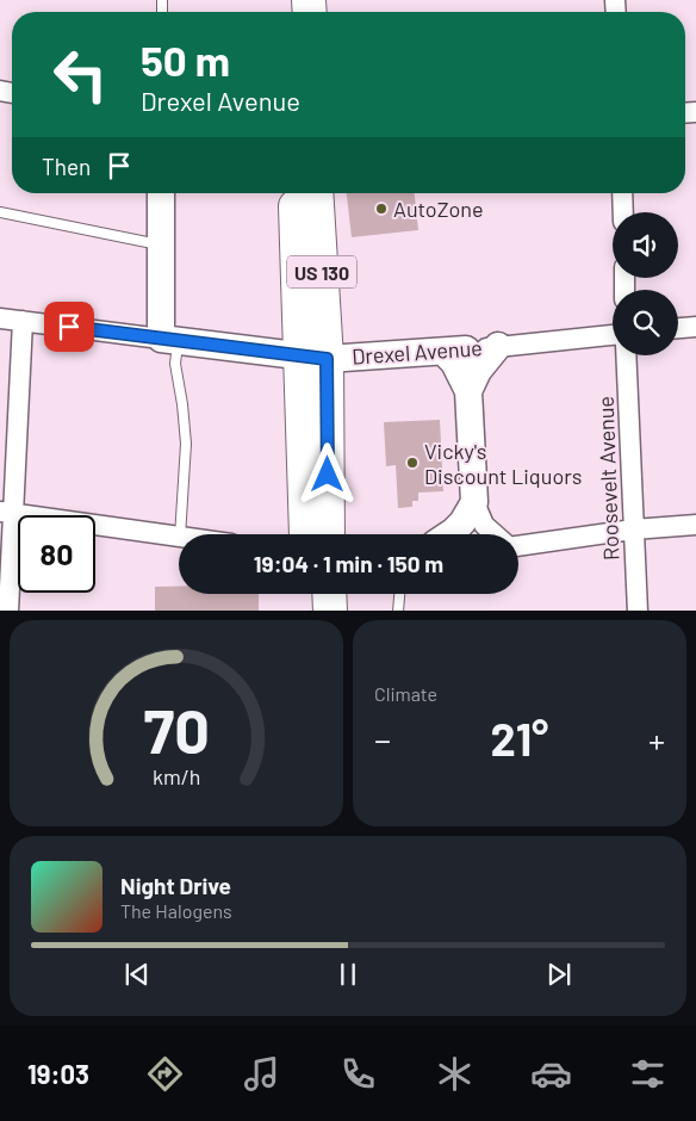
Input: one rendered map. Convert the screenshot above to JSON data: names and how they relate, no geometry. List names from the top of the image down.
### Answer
{
  "streets": {
    "highway": ["US 130"],
    "street": ["Drexel Avenue", "Roosevelt Avenue"]
  },
  "crossings": [
    ["US 130", "Drexel Avenue"]
  ],
  "places": ["AutoZone", "Vicky's Discount Liquors"],
  "page": {
    "turn": ["50 m", "Drexel Avenue"],
    "then": "Then",
    "limit": "80",
    "trip": "19:04 · 1 min · 150 m",
    "tile": "Climate",
    "heat": ["−", "21°", "+"],
    "song": ["Night Drive", "The Halogens"],
    "tabs": "19:03",
    "gauge": ["70", "km/h"]
  }
}
